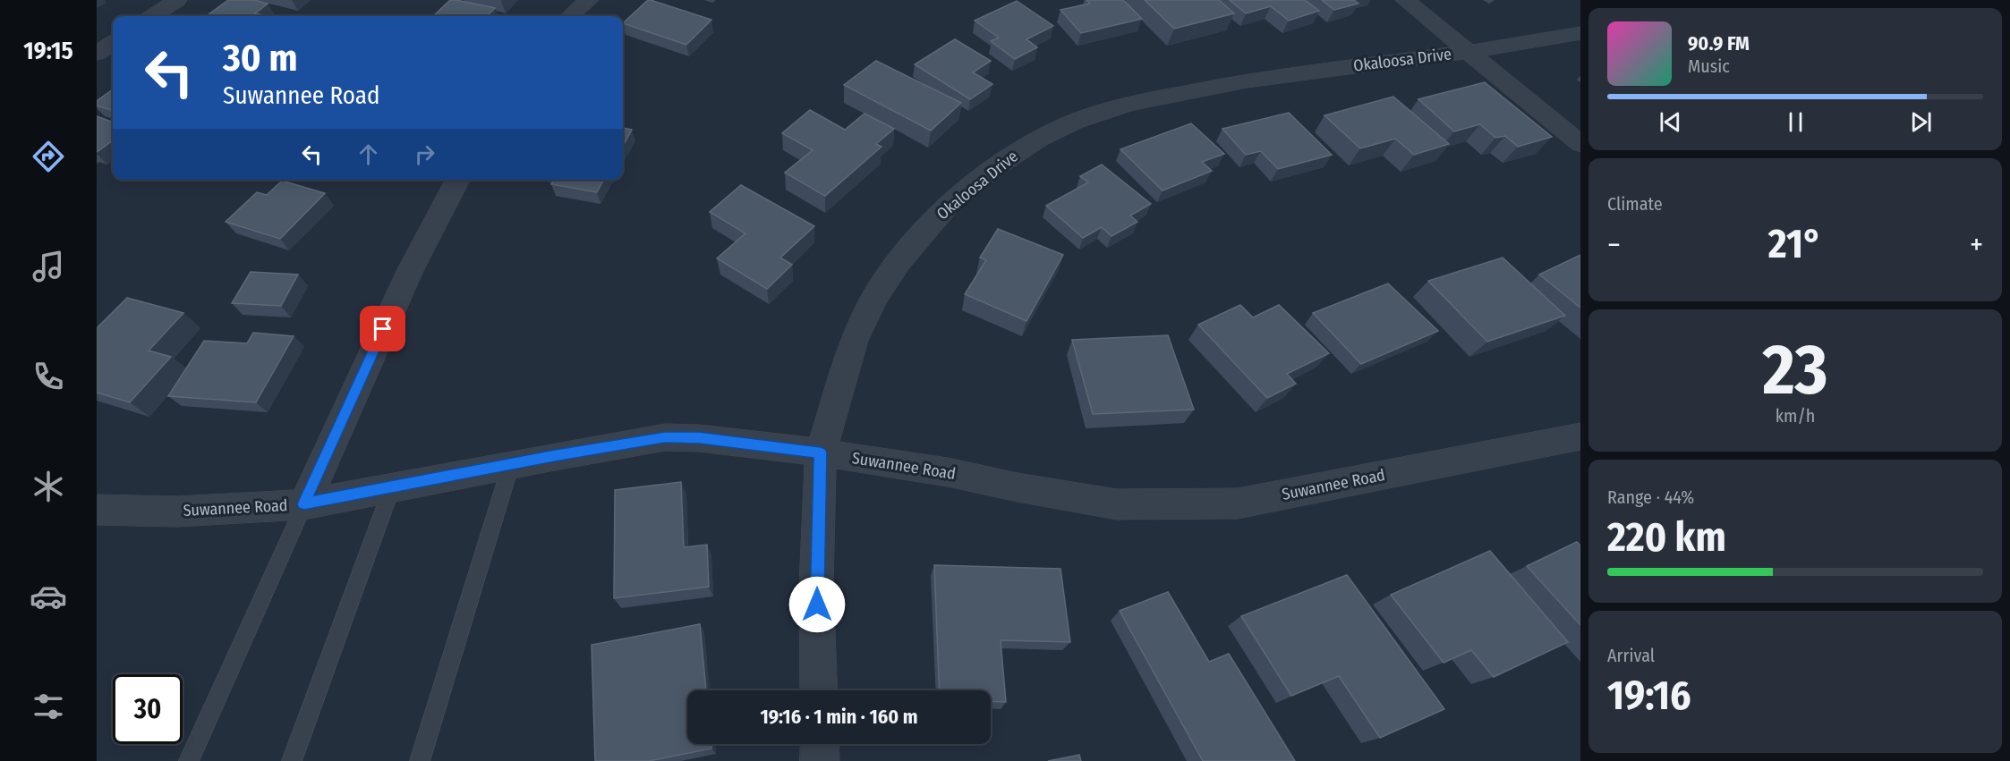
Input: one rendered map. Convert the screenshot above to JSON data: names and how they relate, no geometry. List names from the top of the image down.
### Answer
{
  "streets": {
    "street": ["Okaloosa Drive", "Suwannee Road"]
  },
  "crossings": [
    ["Okaloosa Drive", "Suwannee Road"]
  ],
  "page": {
    "tabs": "19:15",
    "turn": ["30 m", "Suwannee Road"],
    "song": ["90.9 FM", "Music"],
    "tile": [
      "Climate",
      ["23", "km/h"],
      ["Range · 44%", "220 km"],
      ["Arrival", "19:16"]
    ],
    "heat": ["−", "21°", "+"],
    "limit": "30",
    "trip": "19:16 · 1 min · 160 m"
  }
}
